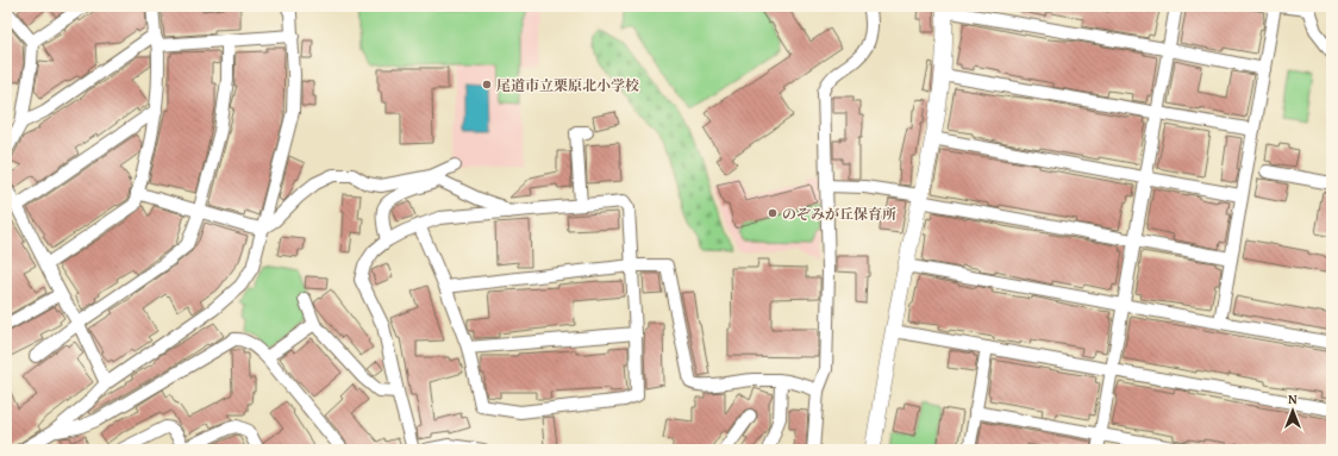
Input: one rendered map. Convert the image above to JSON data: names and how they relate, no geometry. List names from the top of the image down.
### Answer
{
  "places": ["尾道市立栗原北小学校", "のぞみが丘保育所"],
  "north": "top"
}
